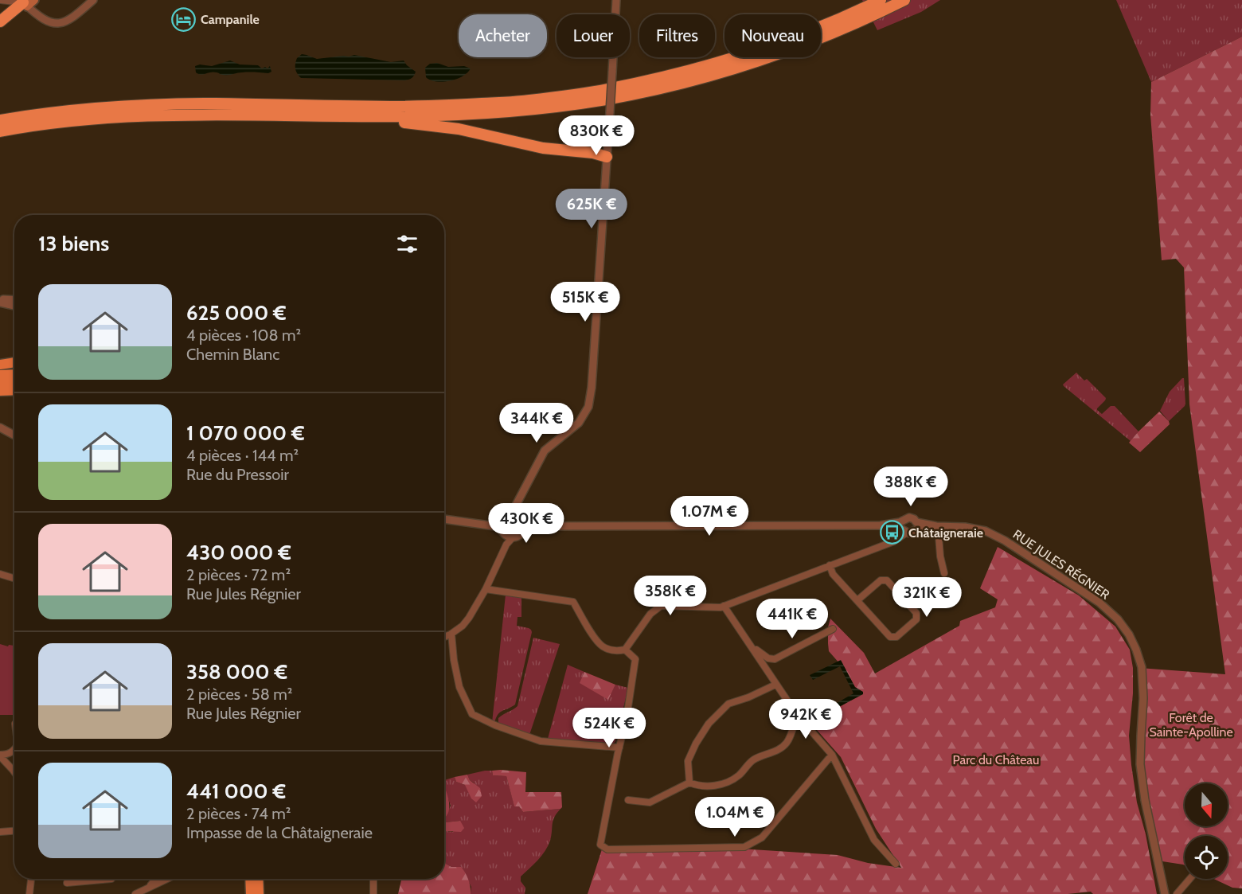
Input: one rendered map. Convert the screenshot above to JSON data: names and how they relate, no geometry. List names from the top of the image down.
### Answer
{
  "streets": {
    "street": ["RUE JULES RÉGNIER"]
  },
  "parks": ["Forêt de Sainte-Apolline", "Parc du Château"],
  "places": {
    "hotel": ["Campanile"],
    "bus stop": ["Châtaigneraie"]
  },
  "north": "bottom",
  "page": {
    "chip": [
      "Acheter",
      "Louer",
      "Filtres",
      "Nouveau"
    ],
    "price": [
      "830K €",
      "625K €",
      "515K €",
      "344K €",
      "388K €",
      "1.07M €",
      "430K €",
      "358K €",
      "321K €",
      "441K €",
      "942K €",
      "524K €",
      "1.04M €"
    ],
    "heading": "13 biens",
    "list": [
      {
        "name": "625 000 €",
        "note": "4 pièces · 108 m² · Chemin Blanc"
      },
      {
        "name": "1 070 000 €",
        "note": "4 pièces · 144 m² · Rue du Pressoir"
      },
      {
        "name": "430 000 €",
        "note": "2 pièces · 72 m² · Rue Jules Régnier"
      },
      {
        "name": "358 000 €",
        "note": "2 pièces · 58 m² · Rue Jules Régnier"
      },
      {
        "name": "441 000 €",
        "note": "2 pièces · 74 m² · Impasse de la Châtaigneraie"
      }
    ]
  }
}
